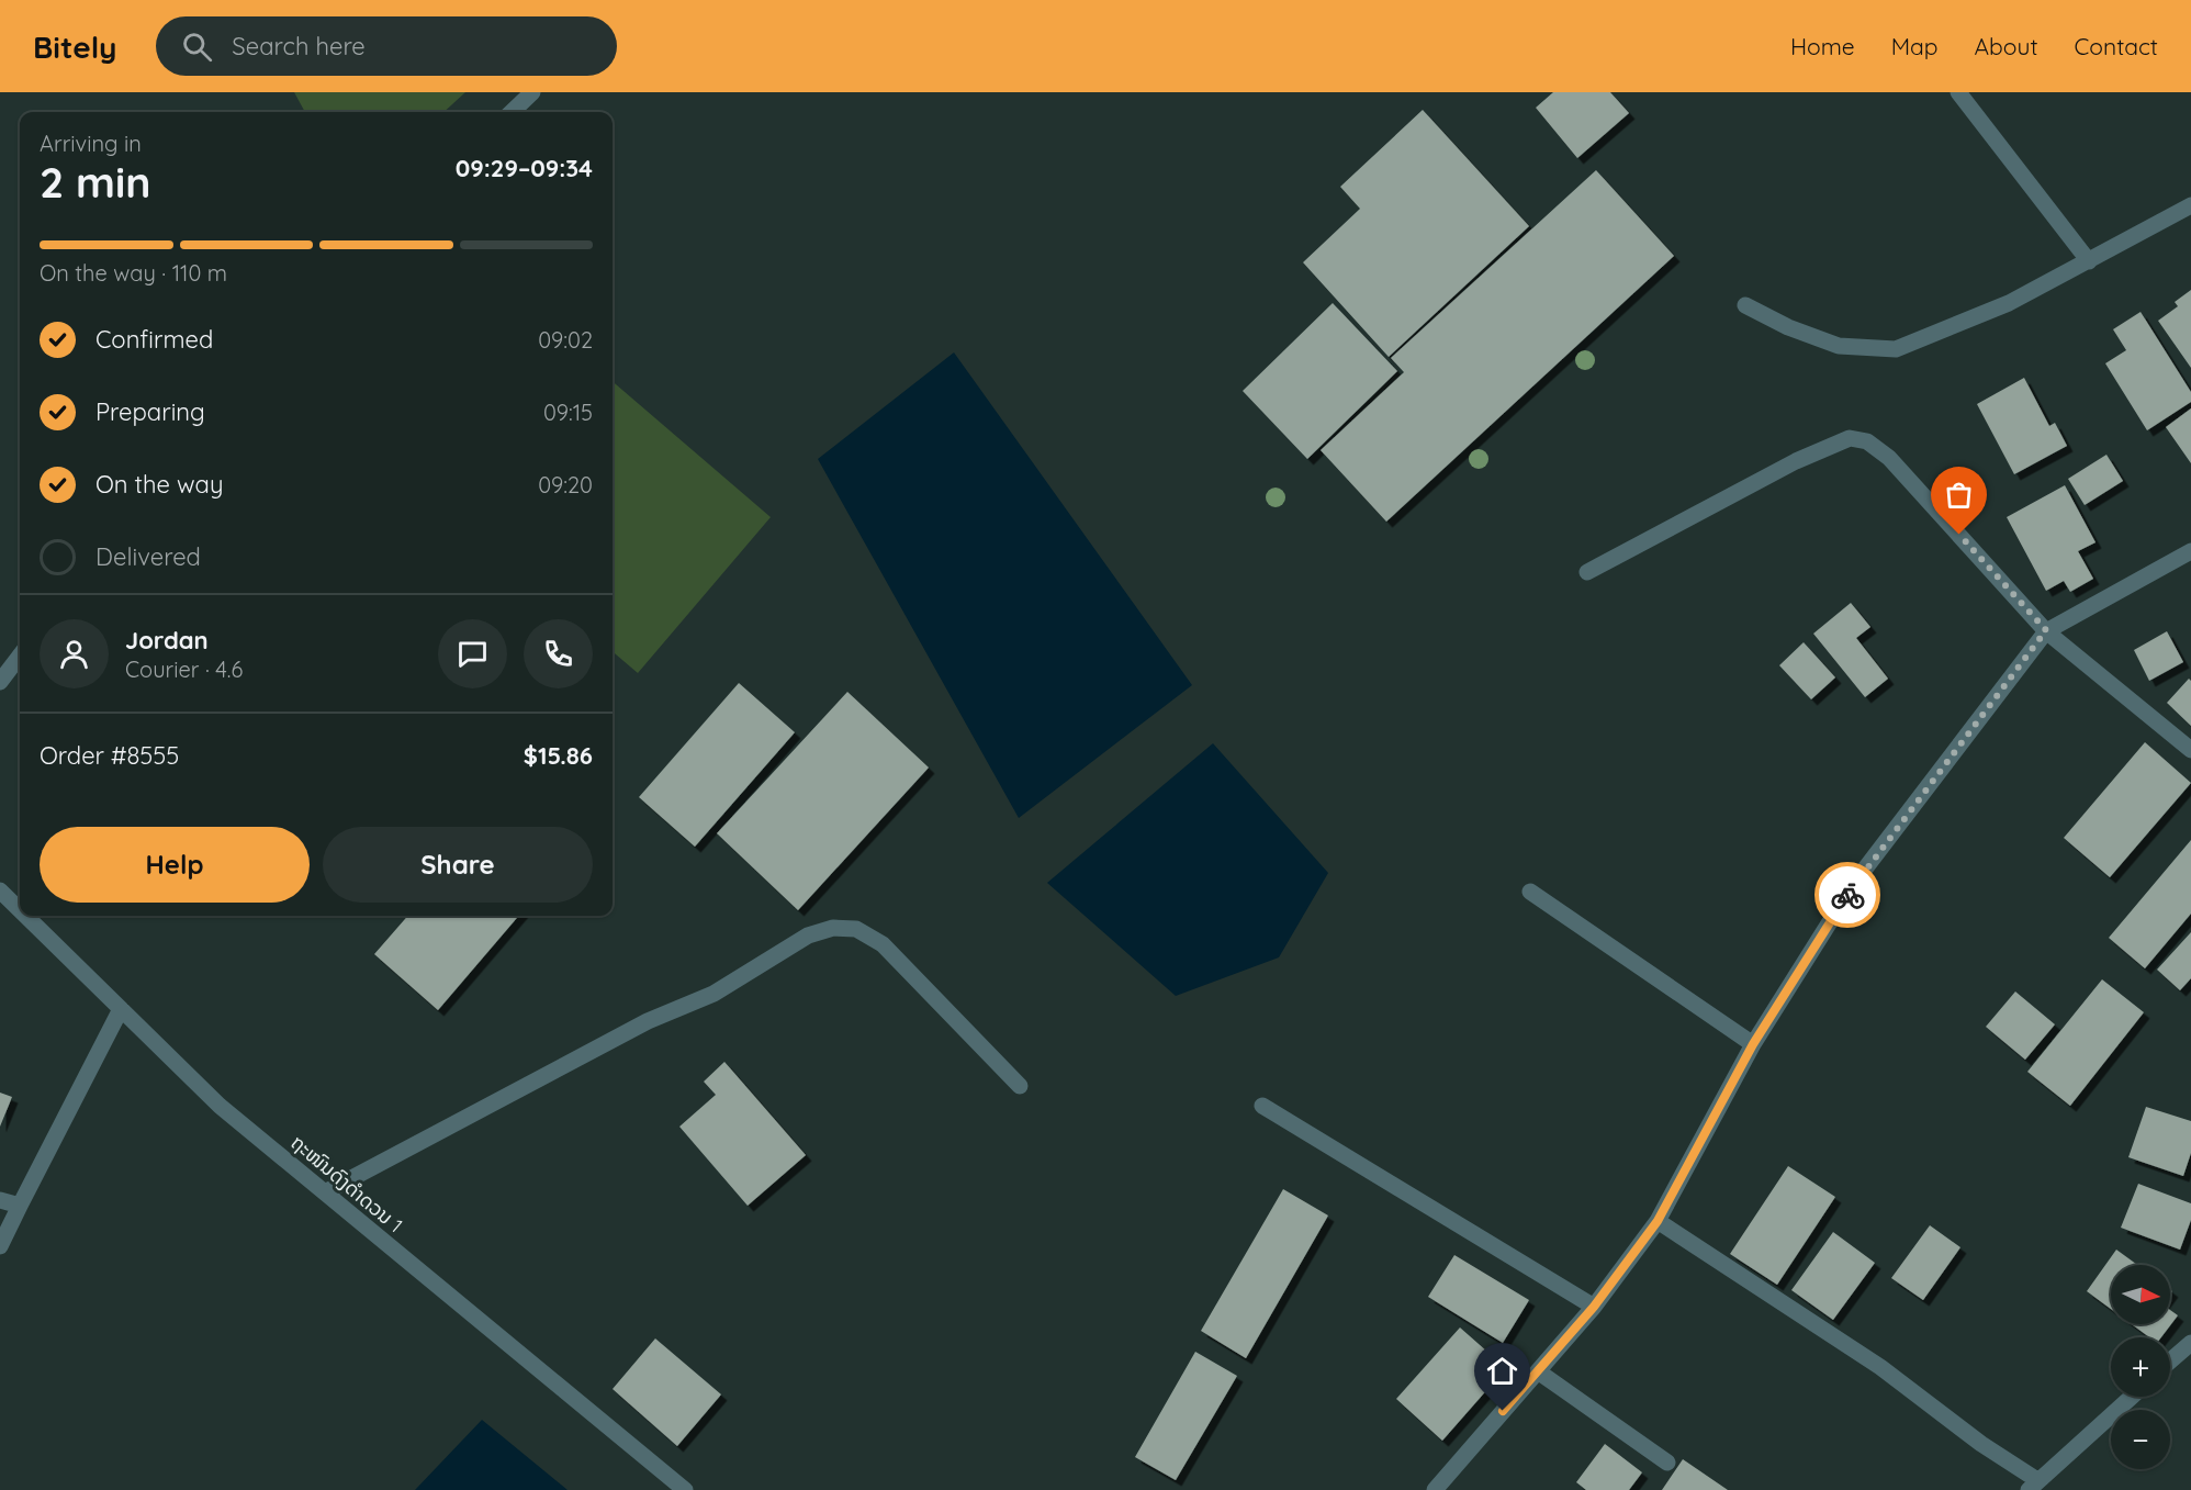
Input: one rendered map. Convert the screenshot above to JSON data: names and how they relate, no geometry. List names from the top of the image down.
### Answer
{
  "streets": {
    "street": ["ຖະໜົນດົງດຳດວນ 1"]
  },
  "north": "right",
  "page": {
    "header": "Bitely",
    "search": "Search here",
    "nav": [
      "Home",
      "Map",
      "About",
      "Contact"
    ],
    "heading": ["2 min", "Arriving in", "09:29–09:34"],
    "panel": [
      "Jordan",
      "Courier · 4.6",
      "Order #8555",
      "$15.86"
    ],
    "bar": "On the way · 110 m",
    "list": [
      ["Confirmed", "09:02"],
      ["Preparing", "09:15"],
      ["On the way", "09:20"],
      "Delivered"
    ],
    "buttons": ["Help", "Share"],
    "map_buttons": ["+", "−"]
  }
}
